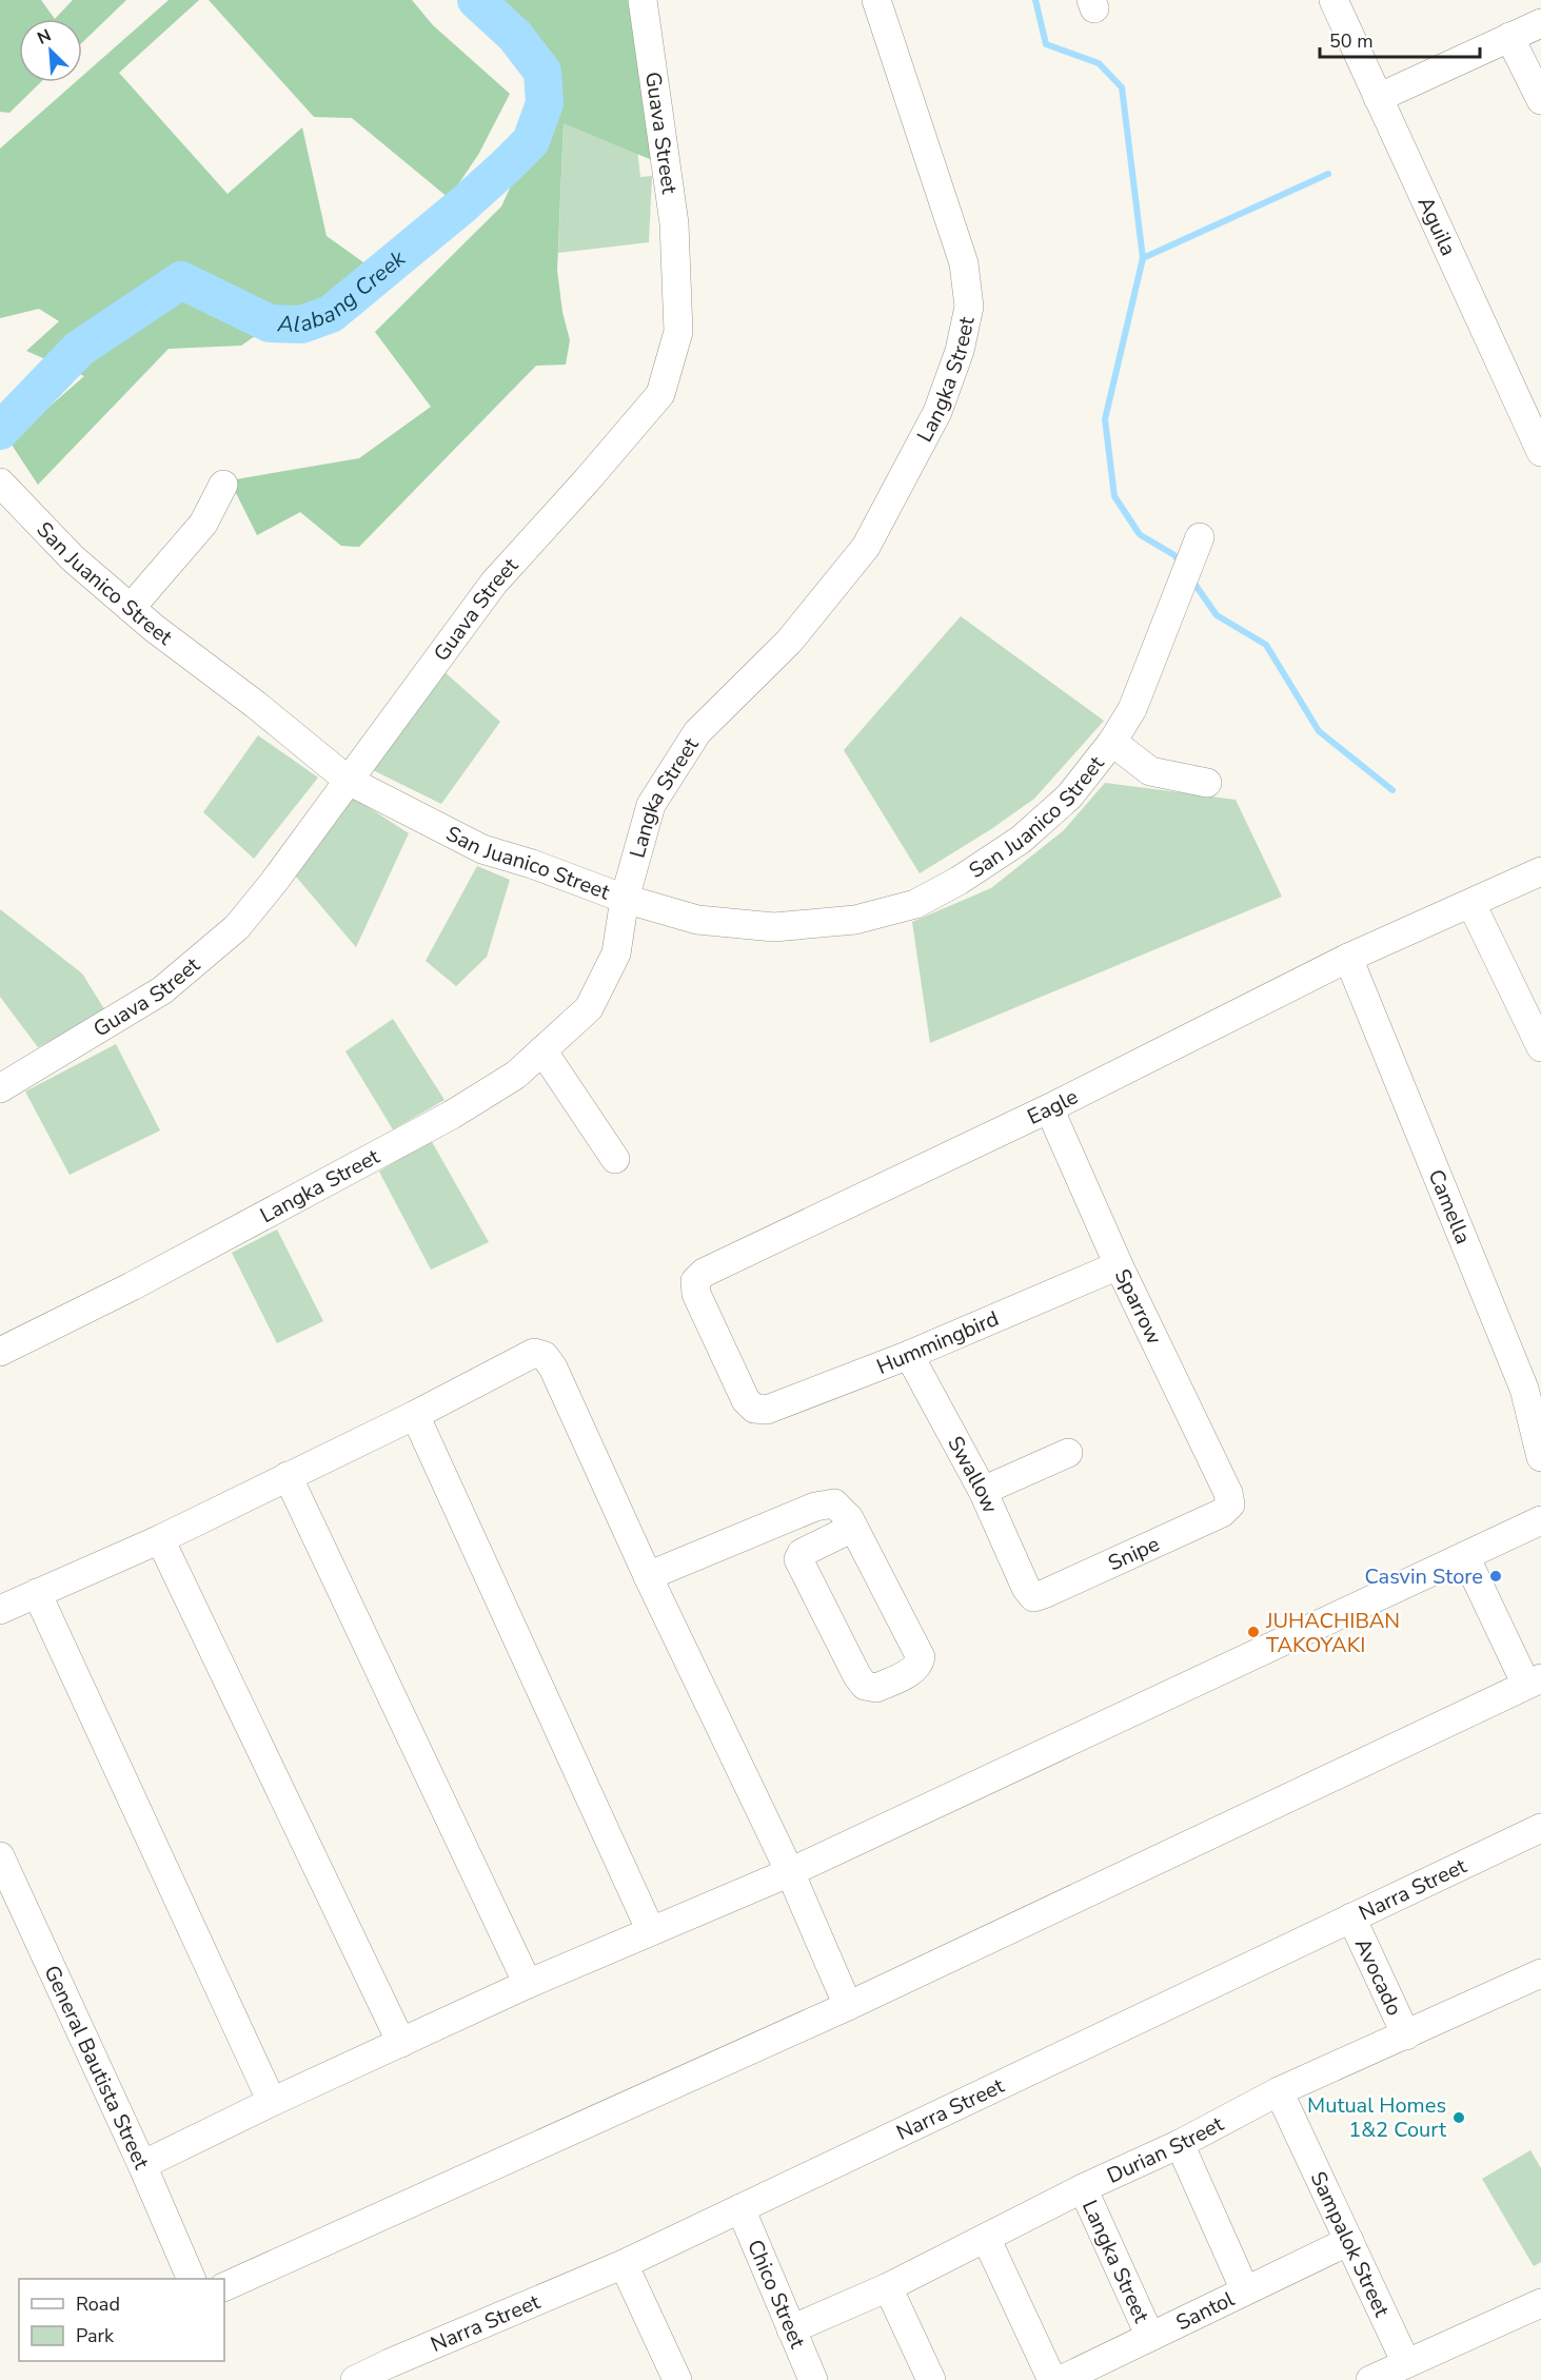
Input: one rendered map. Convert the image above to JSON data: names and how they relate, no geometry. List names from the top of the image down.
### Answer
{
  "streets": {
    "street": [
      "Guava Street",
      "Aguila",
      "Langka Street",
      "San Juanico Street",
      "Eagle",
      "Camella",
      "Sparrow",
      "Hummingbird",
      "Swallow",
      "Snipe",
      "Narra Street",
      "Avocado",
      "General Bautista Street",
      "Durian Street",
      "Sampalok Street",
      "Chico Street",
      "Santol"
    ]
  },
  "crossings": [
    ["Guava Street", "San Juanico Street"],
    ["Langka Street", "San Juanico Street"],
    ["Langka Street", "Durian Street"],
    ["Langka Street", "Santol"],
    ["Eagle", "Camella"],
    ["Eagle", "Sparrow"],
    ["Eagle", "Hummingbird"],
    ["Sparrow", "Hummingbird"],
    ["Sparrow", "Snipe"],
    ["Hummingbird", "Swallow"],
    ["Swallow", "Snipe"],
    ["Narra Street", "Avocado"],
    ["Narra Street", "Chico Street"],
    ["Avocado", "Durian Street"],
    ["Durian Street", "Sampalok Street"],
    ["Durian Street", "Chico Street"],
    ["Sampalok Street", "Santol"]
  ],
  "water": ["Alabang Creek"],
  "places": ["Casvin Store", "JUHACHIBAN TAKOYAKI", "Mutual Homes 1&2 Court"],
  "legend": ["Road", "Park"],
  "scale_bar": "50 m",
  "north": "top left"
}
